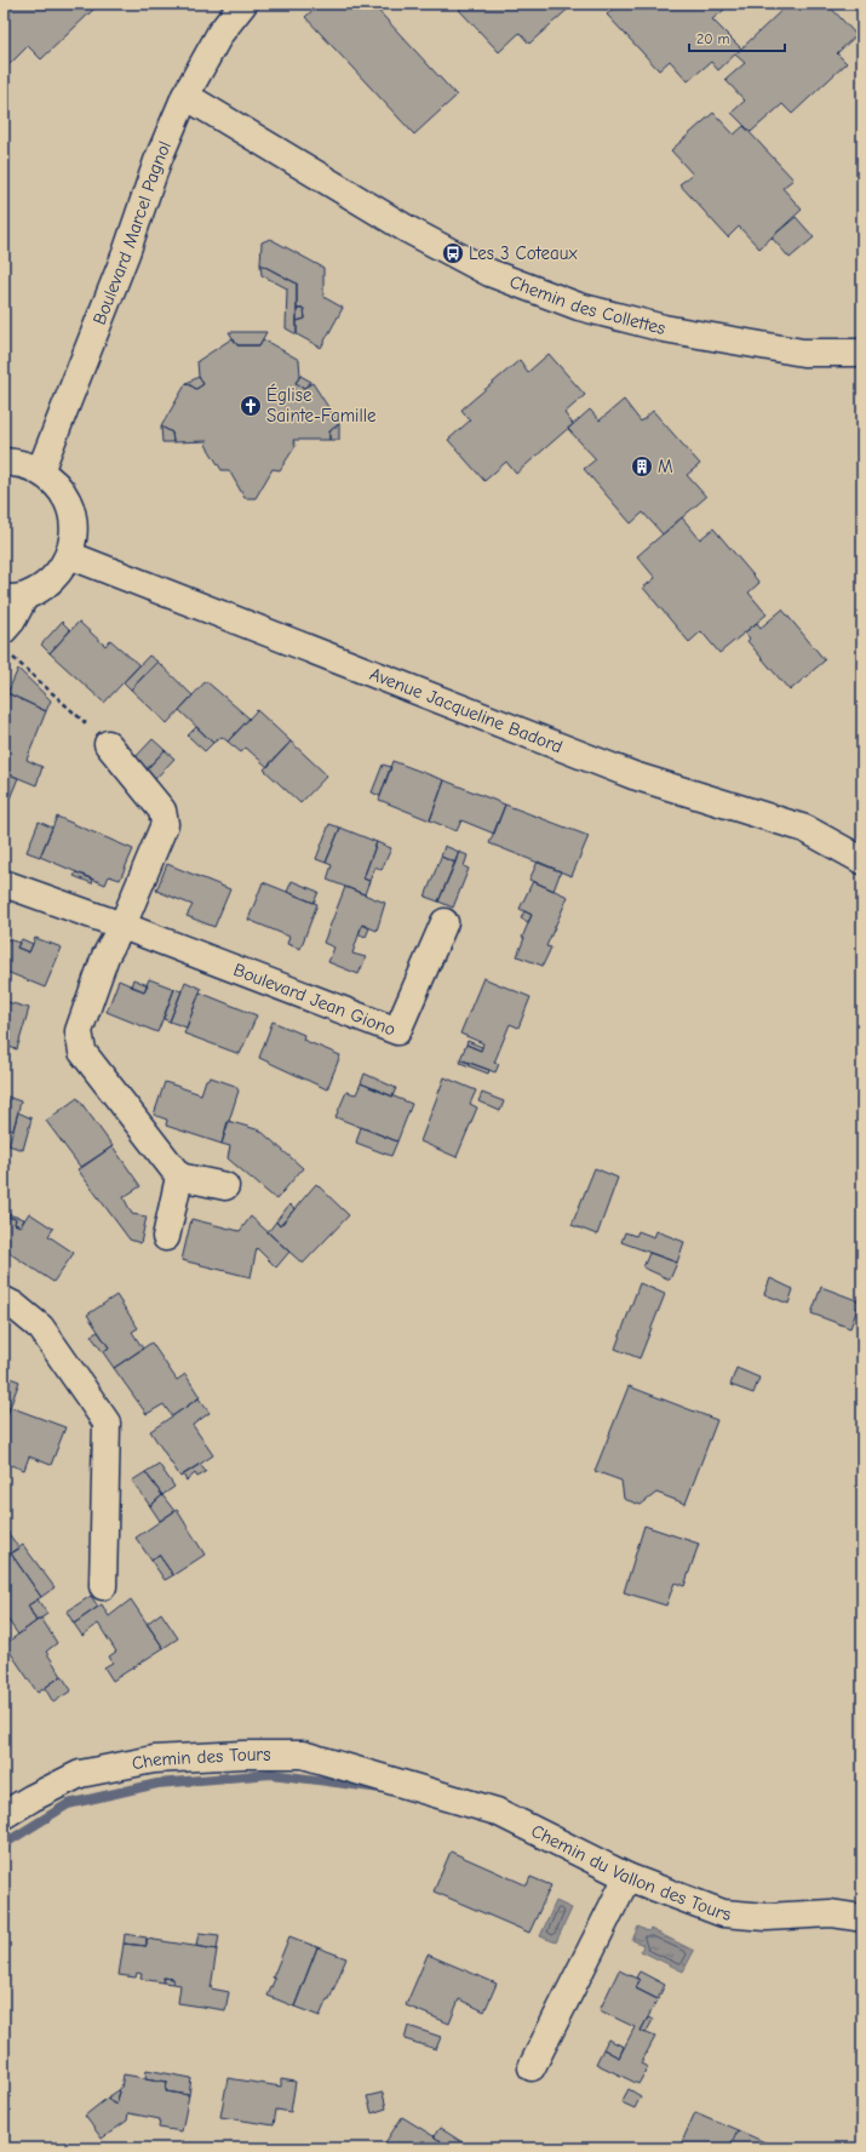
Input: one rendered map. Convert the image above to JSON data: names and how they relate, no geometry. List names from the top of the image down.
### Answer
{
  "streets": {
    "street": [
      "Boulevard Marcel Pagnol",
      "Chemin des Collettes",
      "Avenue Jacqueline Badord",
      "Boulevard Jean Giono",
      "Chemin des Tours",
      "Chemin du Vallon des Tours"
    ]
  },
  "crossings": [
    ["Boulevard Marcel Pagnol", "Chemin des Collettes"],
    ["Chemin des Tours", "Chemin du Vallon des Tours"]
  ],
  "places": {
    "bus stop": ["Les 3 Coteaux"],
    "church": ["Église Sainte-Famille"],
    "building": ["M"]
  },
  "scale_bar": "20 m"
}
